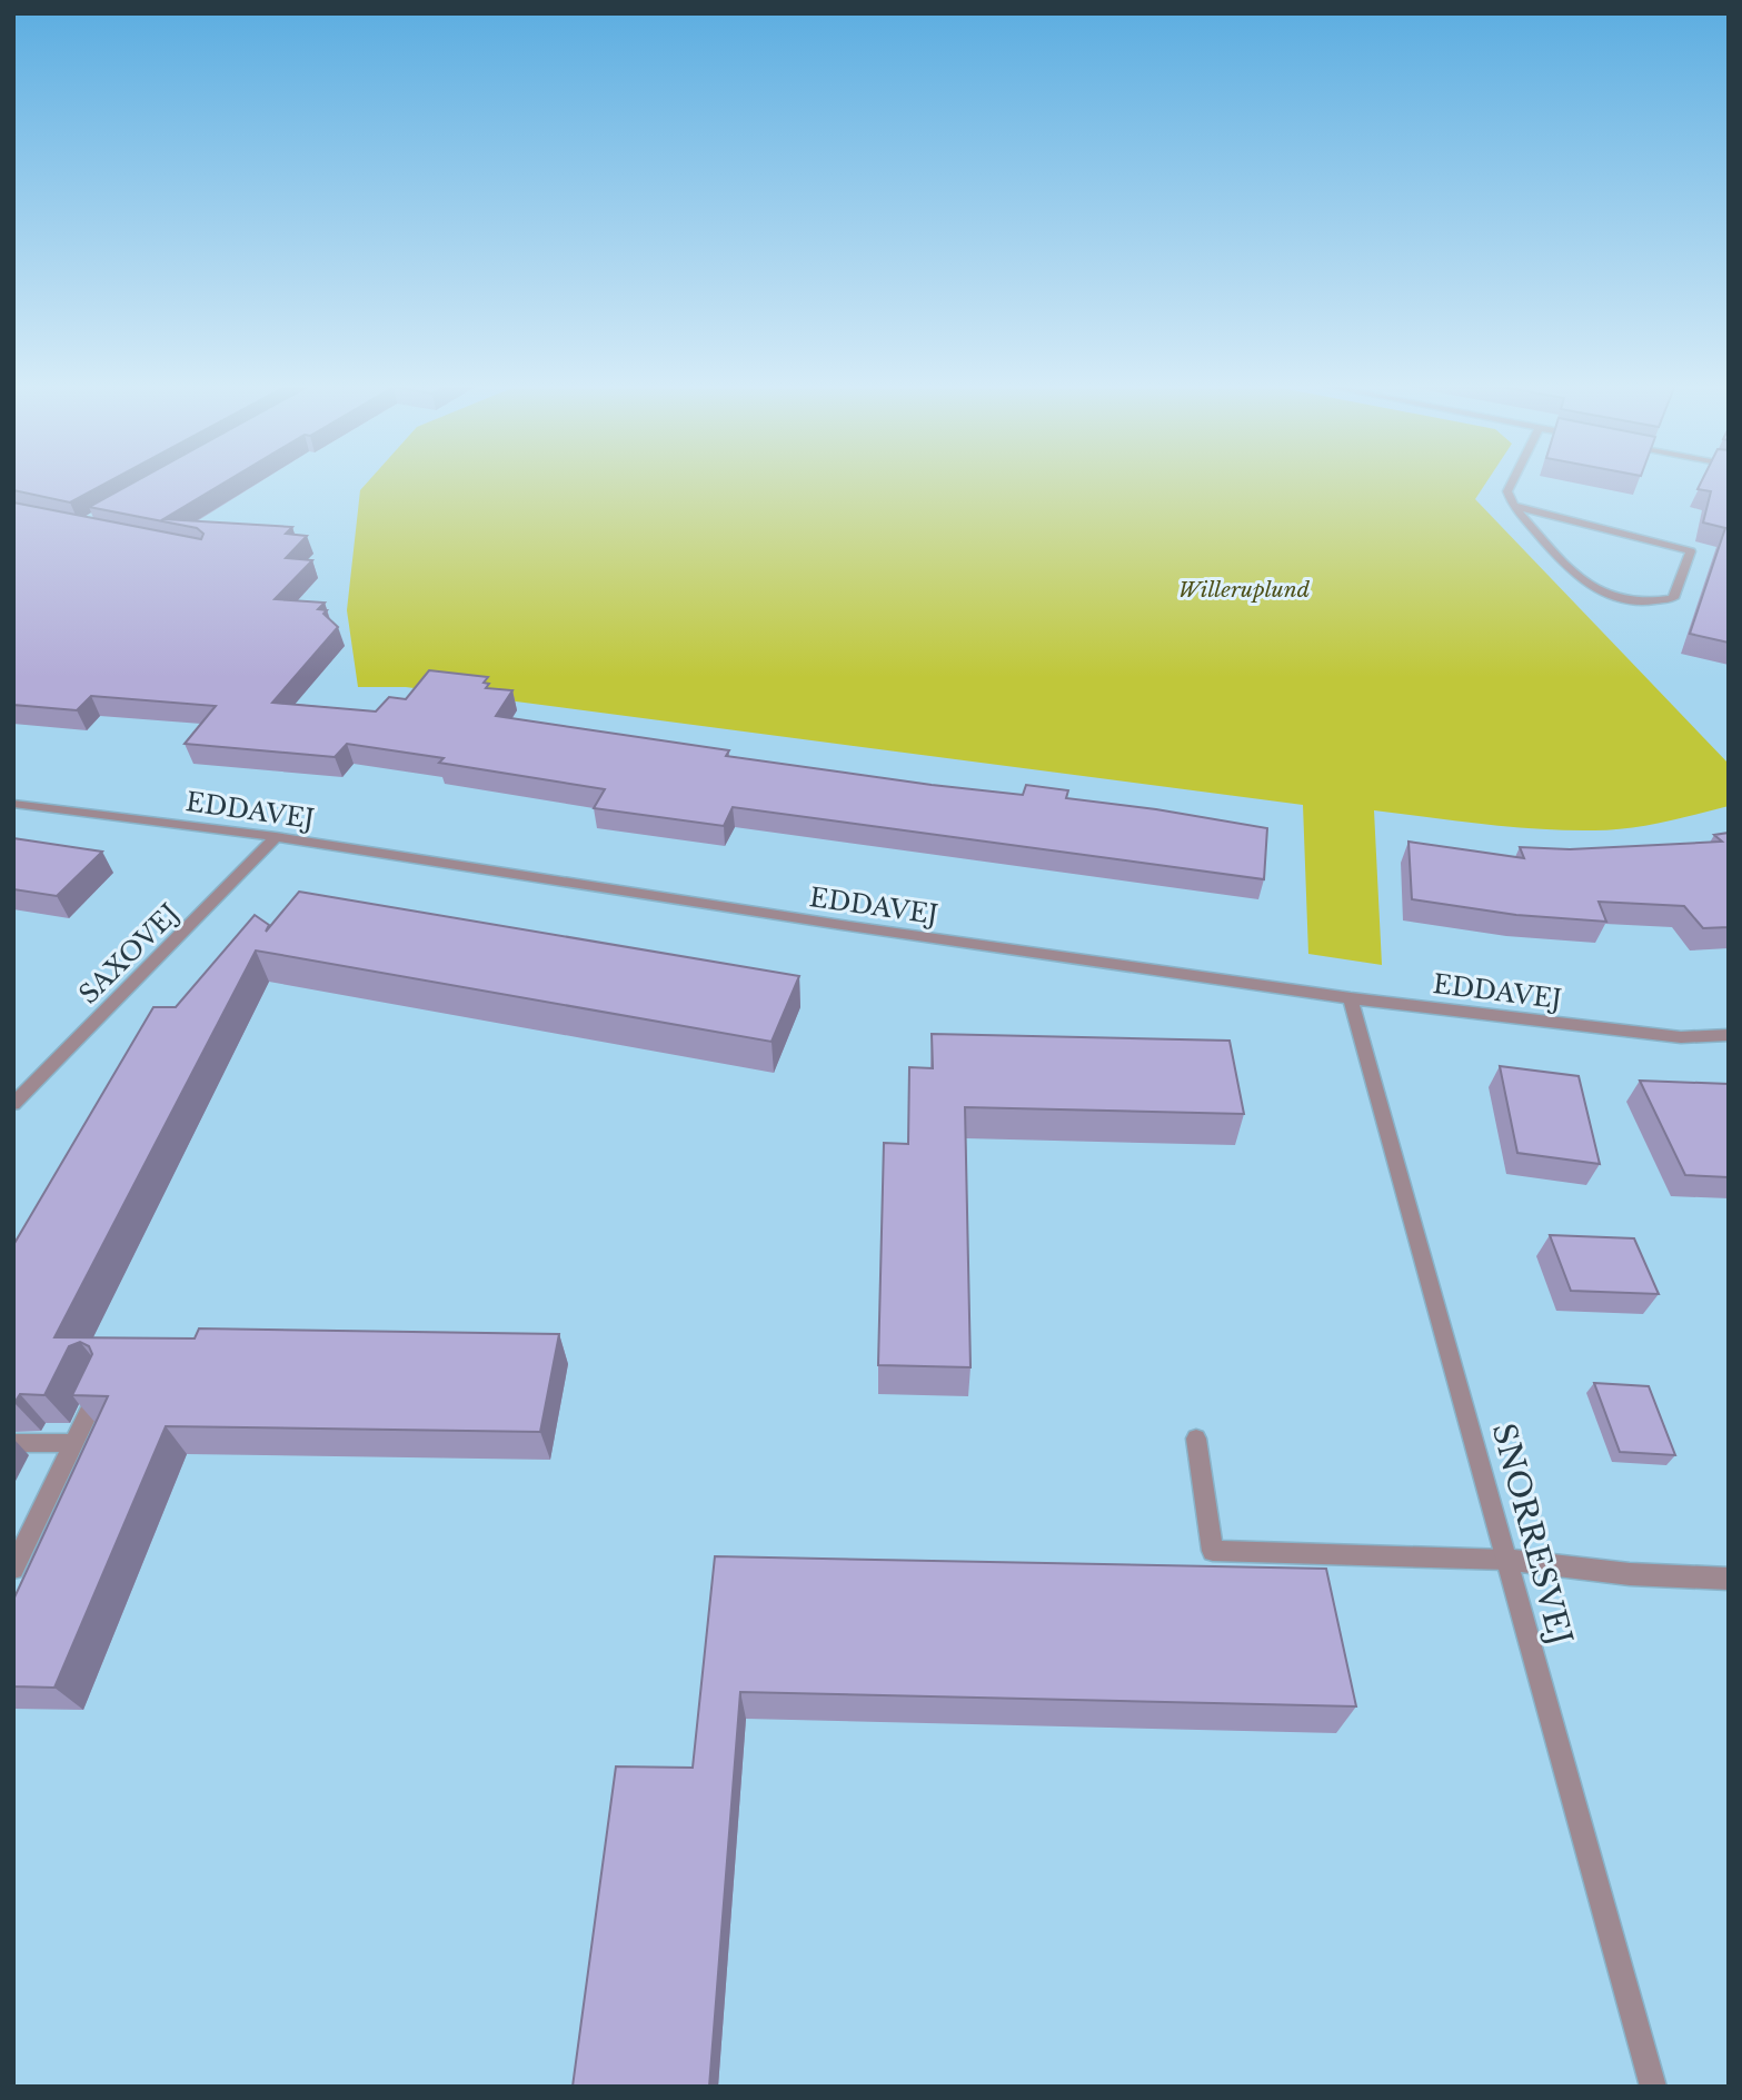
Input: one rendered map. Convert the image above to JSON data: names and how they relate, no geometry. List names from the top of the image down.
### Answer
{
  "streets": {
    "street": ["EDDAVEJ", "SAXOVEJ", "SNORRESVEJ"]
  },
  "crossings": [
    ["EDDAVEJ", "SAXOVEJ"],
    ["EDDAVEJ", "SNORRESVEJ"]
  ],
  "parks": ["Willeruplund"]
}
